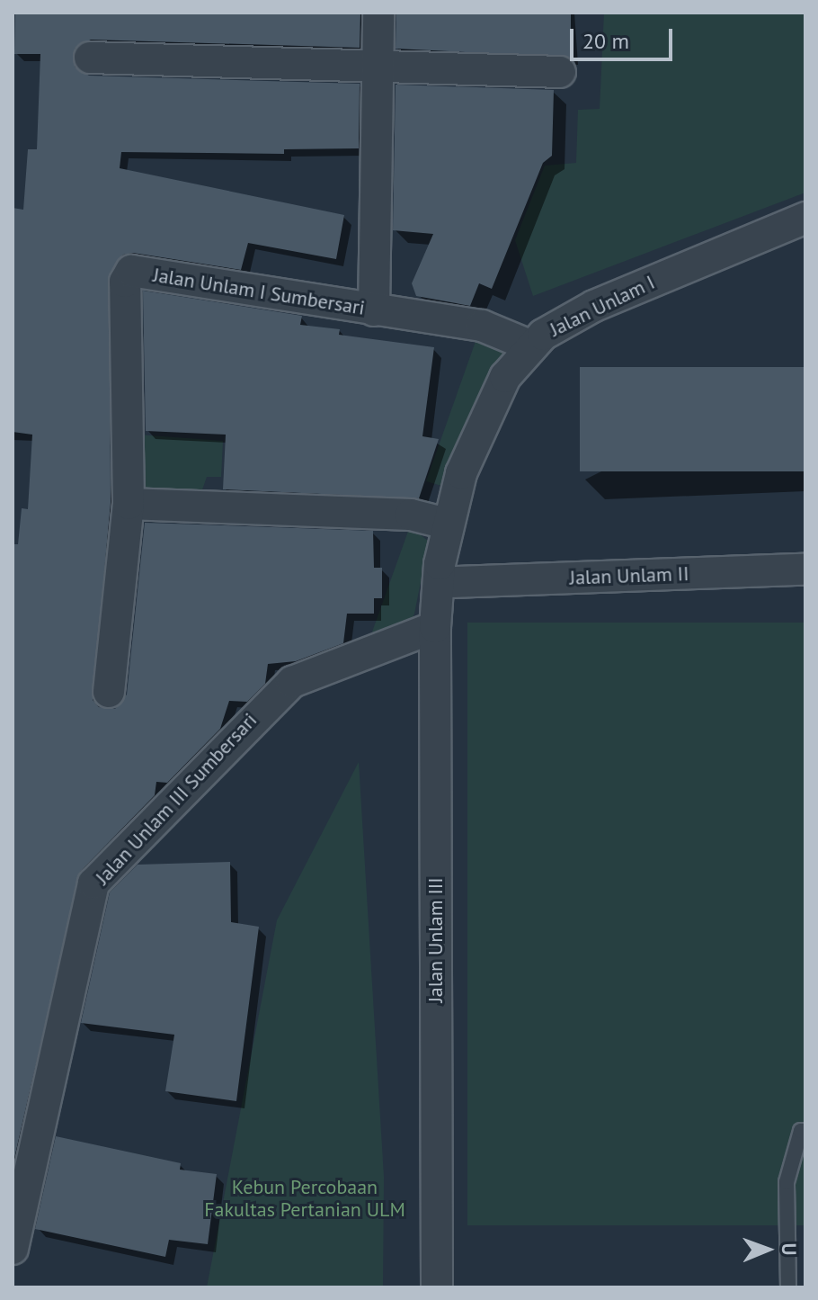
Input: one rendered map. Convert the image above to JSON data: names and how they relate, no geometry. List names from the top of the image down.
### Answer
{
  "streets": {
    "street": [
      "Jalan Unlam I Sumbersari",
      "Jalan Unlam I",
      "Jalan Unlam II",
      "Jalan Unlam III Sumbersari",
      "Jalan Unlam III"
    ]
  },
  "crossings": [
    ["Jalan Unlam I Sumbersari", "Jalan Unlam I"],
    ["Jalan Unlam I", "Jalan Unlam II"],
    ["Jalan Unlam I", "Jalan Unlam III"],
    ["Jalan Unlam II", "Jalan Unlam III"],
    ["Jalan Unlam III Sumbersari", "Jalan Unlam III"]
  ],
  "parks": ["Kebun Percobaan Fakultas Pertanian ULM"],
  "scale_bar": "20 m",
  "north": "right"
}
